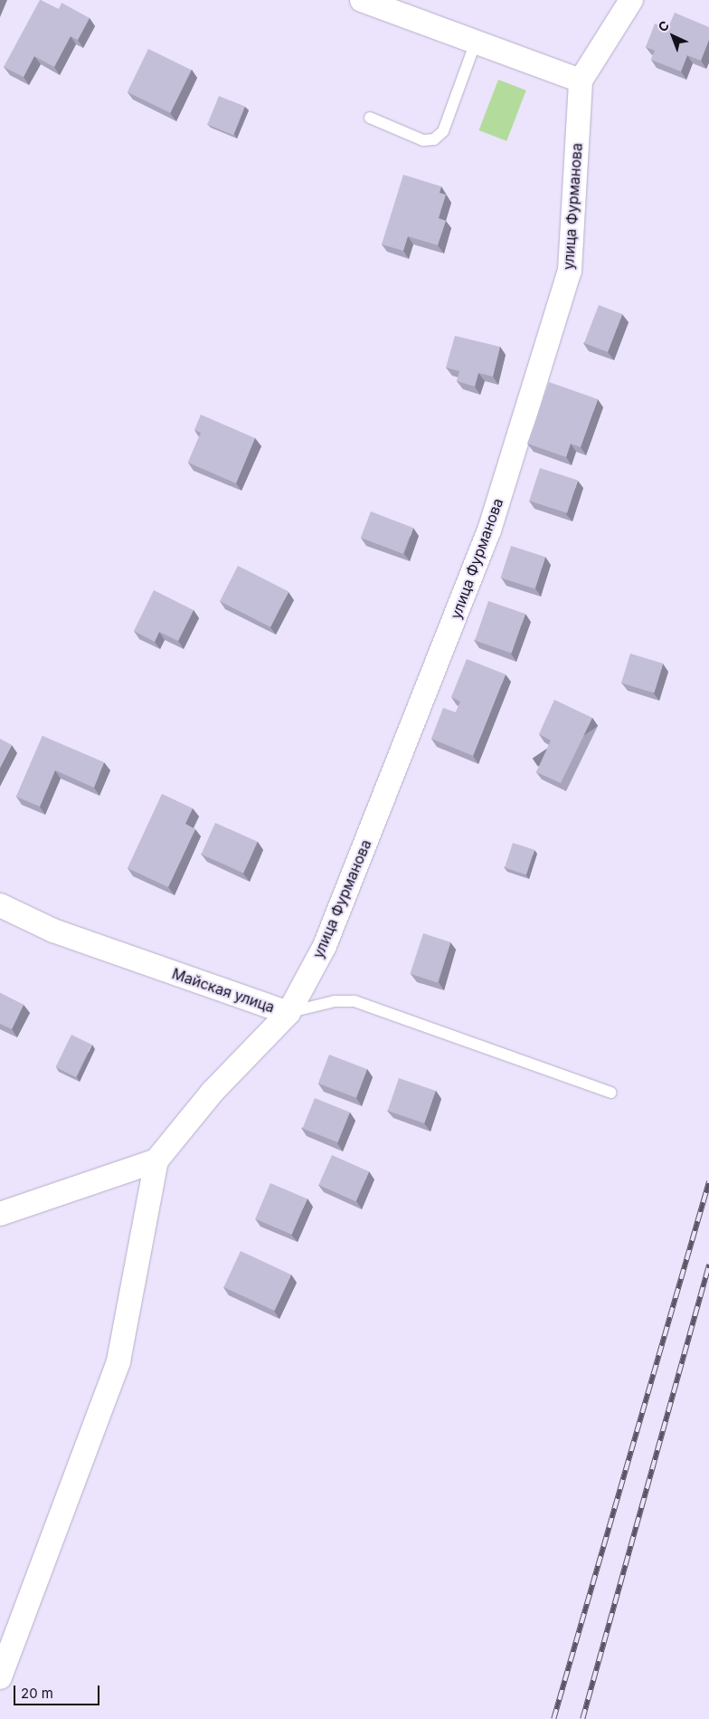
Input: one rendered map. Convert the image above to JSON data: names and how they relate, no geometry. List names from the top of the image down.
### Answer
{
  "streets": {
    "street": ["улица Фурманова", "Майская улица"]
  },
  "crossings": [
    ["улица Фурманова", "Майская улица"]
  ],
  "scale_bar": "20 m",
  "north": "top left"
}
